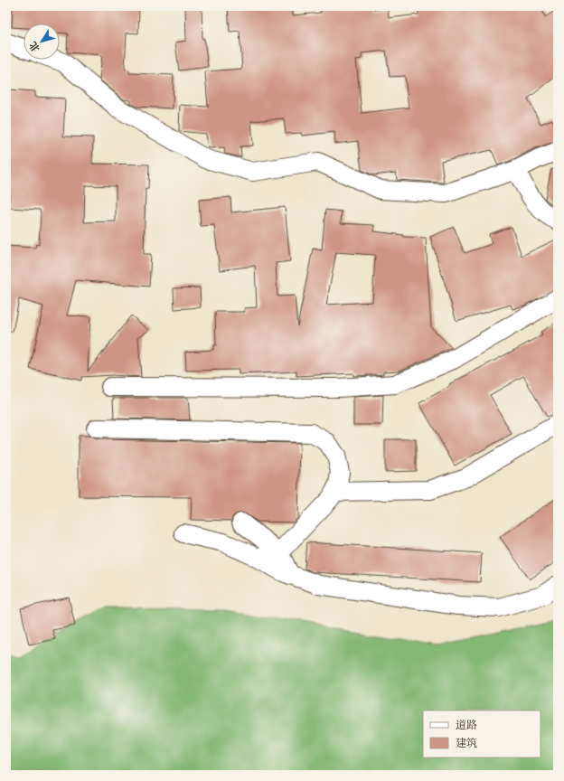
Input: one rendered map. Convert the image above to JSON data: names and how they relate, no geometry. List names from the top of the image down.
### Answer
{
  "legend": ["道路", "建筑"],
  "north": "bottom left"
}
